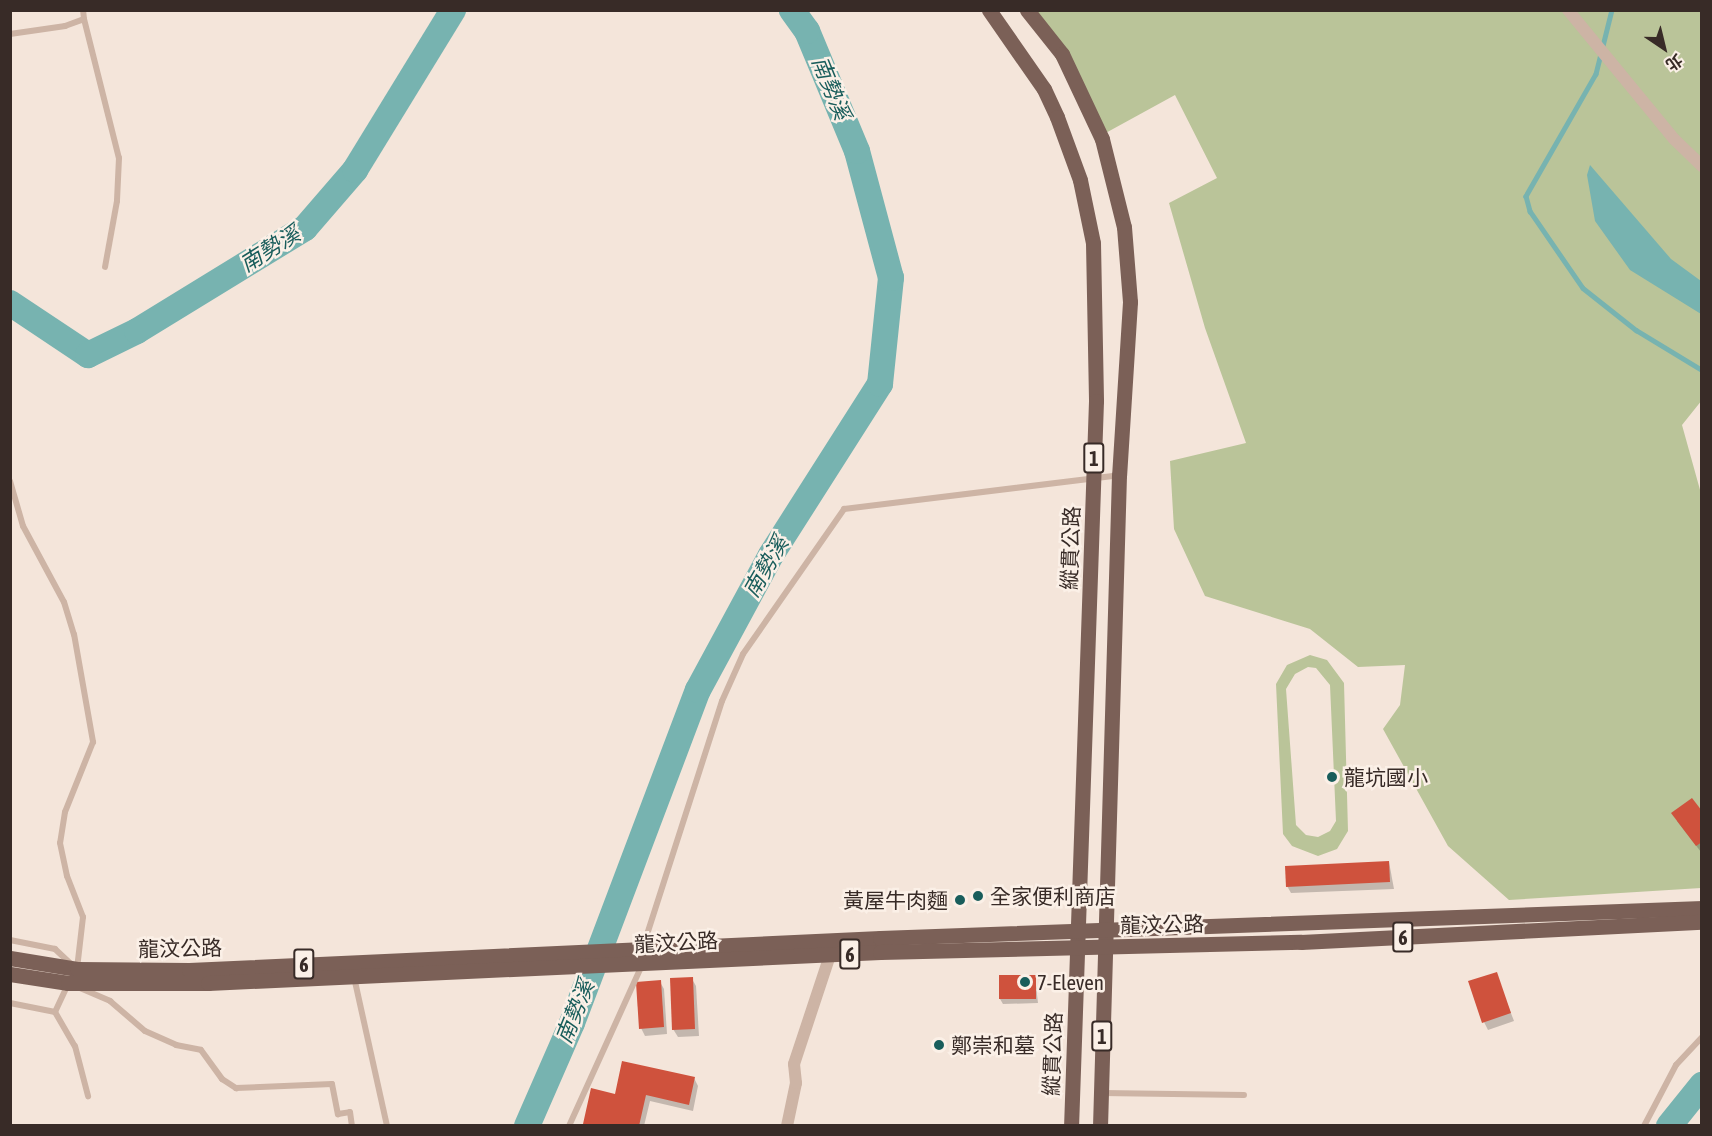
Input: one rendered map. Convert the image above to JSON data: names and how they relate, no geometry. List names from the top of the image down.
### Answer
{
  "streets": {
    "main road": [
      "1",
      "縱貫公路",
      "龍汶公路",
      "6"
    ]
  },
  "crossings": [
    ["1", "龍汶公路"],
    ["縱貫公路", "龍汶公路"]
  ],
  "water": ["南勢溪"],
  "places": [
    "龍坑國小",
    "全家便利商店",
    "黃屋牛肉麵",
    "7-Eleven",
    "鄭崇和墓"
  ],
  "north": "bottom right"
}
